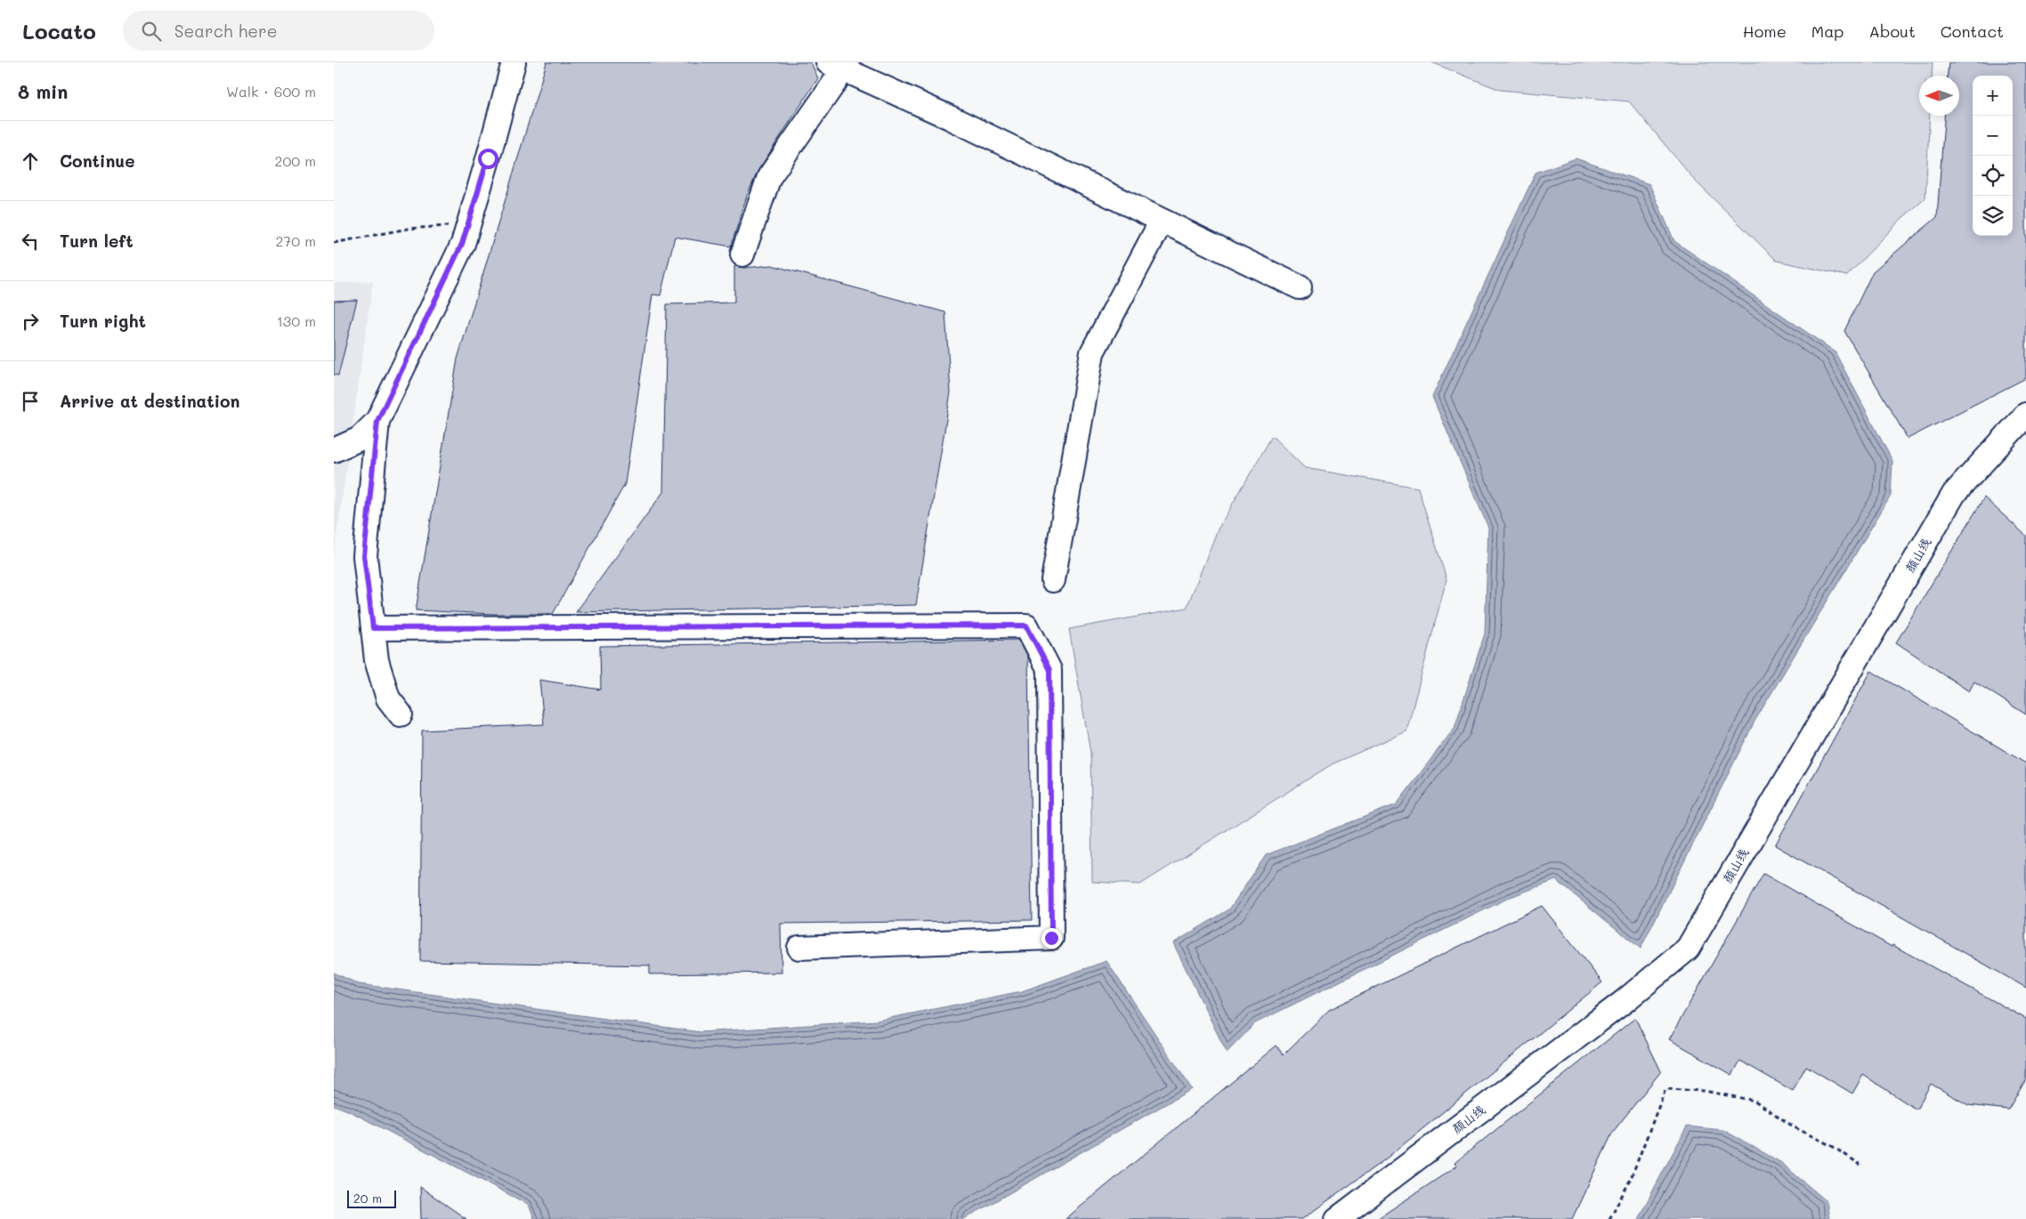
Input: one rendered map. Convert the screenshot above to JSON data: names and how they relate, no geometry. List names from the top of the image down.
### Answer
{
  "streets": {
    "street": ["颜山线"]
  },
  "scale_bar": "20 m",
  "north": "left",
  "page": {
    "header": "Locato",
    "search": "Search here",
    "nav": [
      "Home",
      "Map",
      "About",
      "Contact"
    ],
    "heading": ["8 min", "Walk · 600 m"],
    "map_buttons": ["+", "−"],
    "list": [
      ["Continue", "200 m"],
      ["Turn left", "270 m"],
      ["Turn right", "130 m"],
      "Arrive at destination"
    ],
    "scale": "20 m"
  }
}
